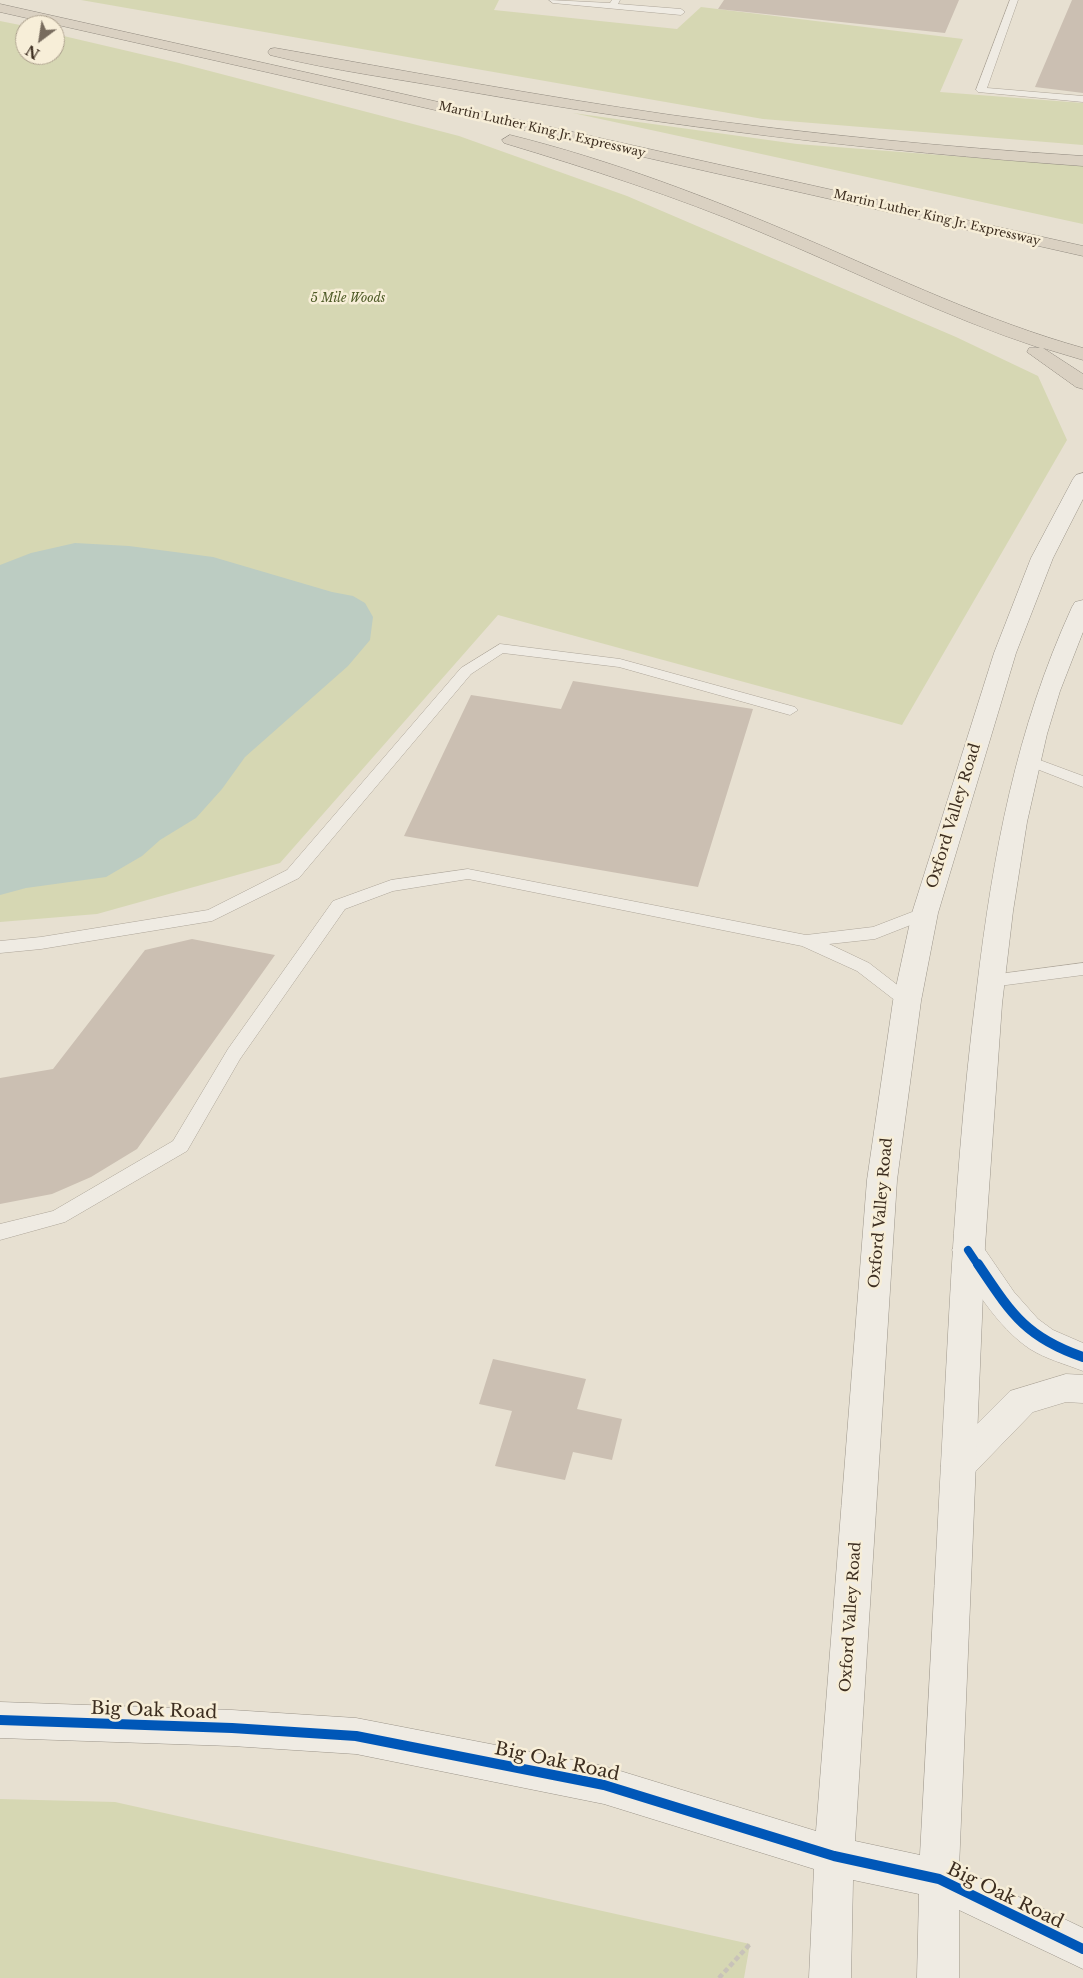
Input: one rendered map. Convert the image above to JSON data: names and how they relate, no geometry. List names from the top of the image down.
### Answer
{
  "streets": {
    "highway": ["Martin Luther King Jr. Expressway"],
    "main road": ["Oxford Valley Road", "Big Oak Road"]
  },
  "crossings": [
    ["Oxford Valley Road", "Big Oak Road"]
  ],
  "parks": ["5 Mile Woods"],
  "north": "bottom left"
}
